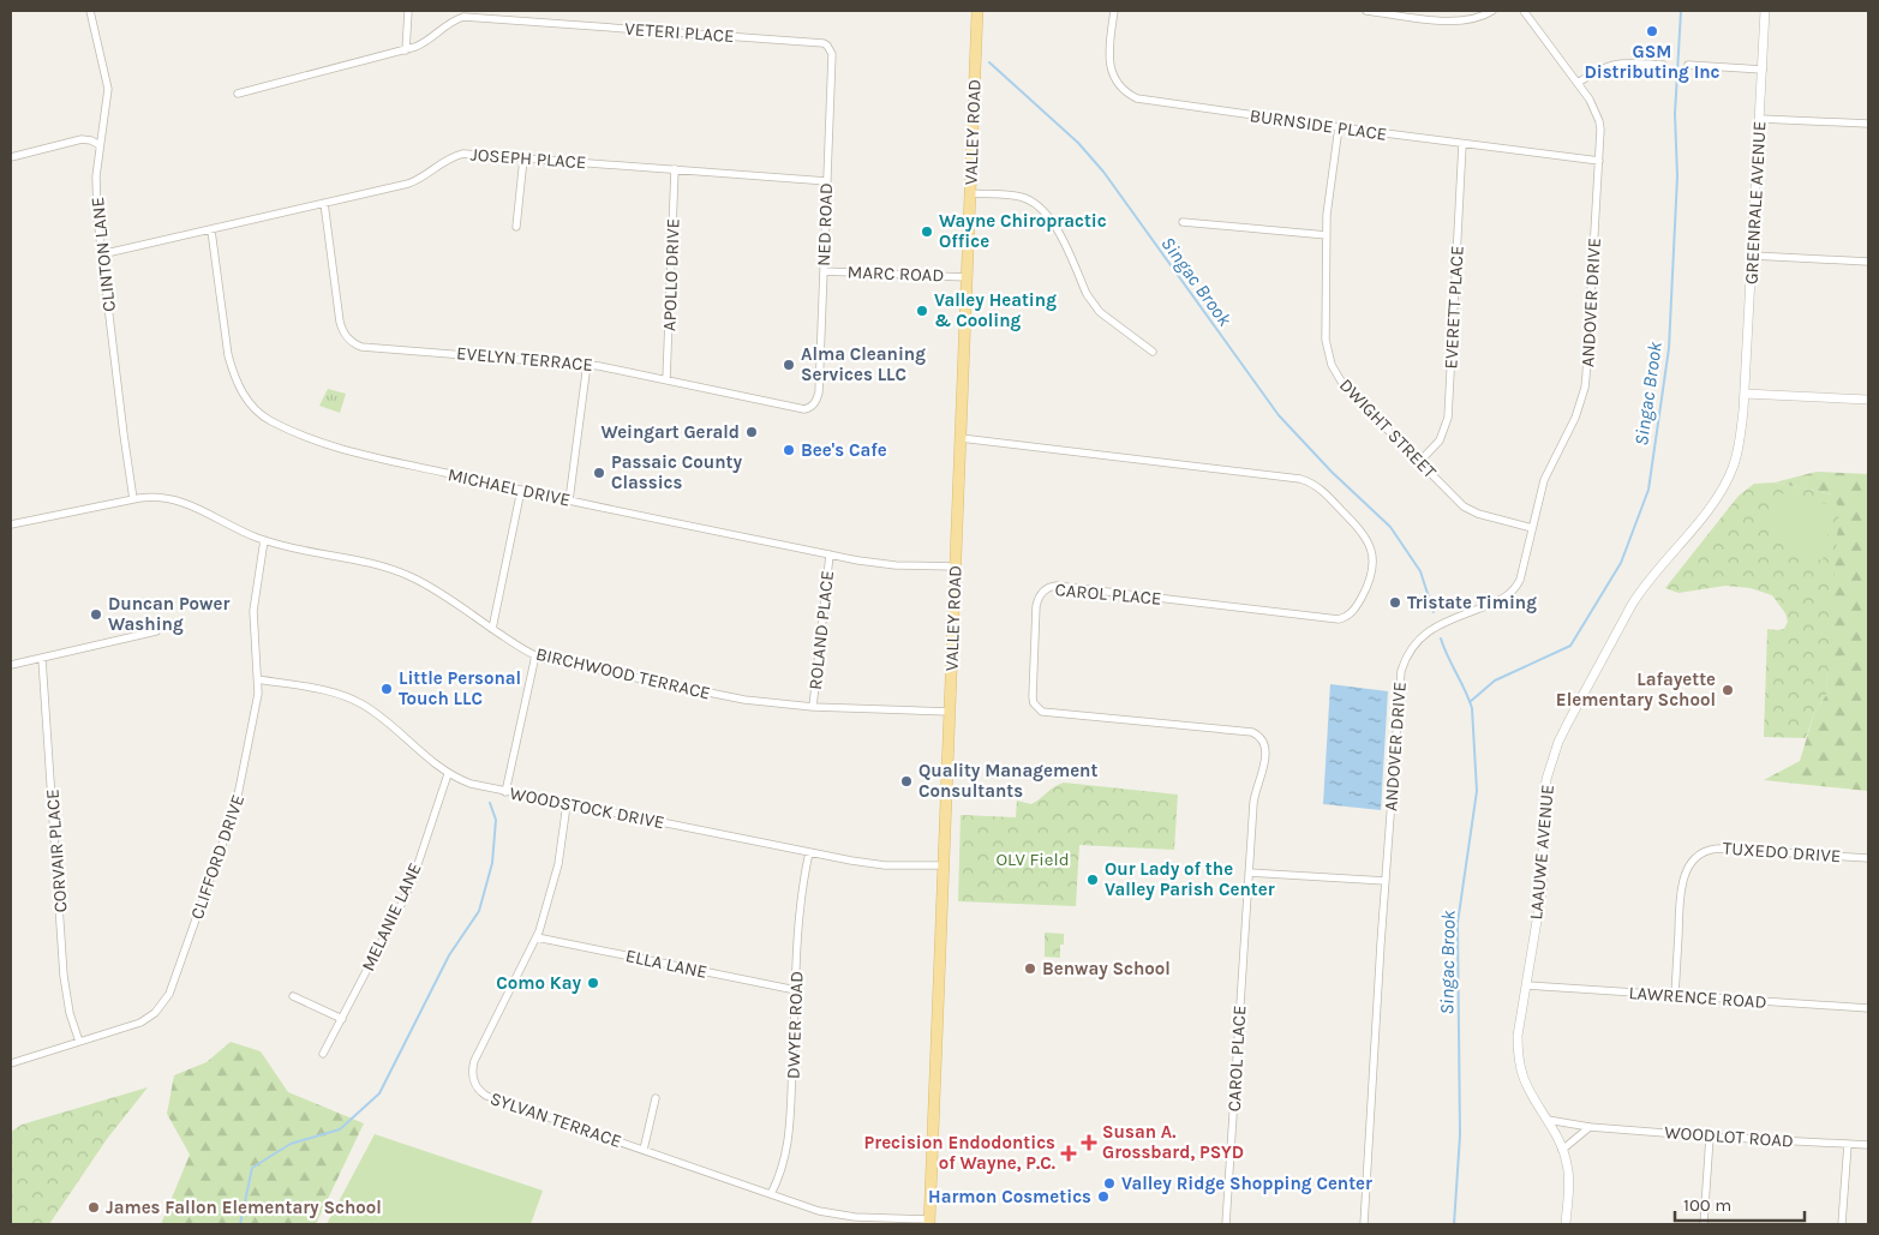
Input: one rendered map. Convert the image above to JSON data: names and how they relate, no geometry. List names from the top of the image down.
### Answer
{
  "streets": {
    "main road": ["VALLEY ROAD"],
    "street": [
      "VETERI PLACE",
      "BURNSIDE PLACE",
      "JOSEPH PLACE",
      "GREENRALE AVENUE",
      "NED ROAD",
      "CLINTON LANE",
      "MARC ROAD",
      "APOLLO DRIVE",
      "ANDOVER DRIVE",
      "EVERETT PLACE",
      "EVELYN TERRACE",
      "DWIGHT STREET",
      "MICHAEL DRIVE",
      "CAROL PLACE",
      "ROLAND PLACE",
      "BIRCHWOOD TERRACE",
      "WOODSTOCK DRIVE",
      "CORVAIR PLACE",
      "LAAUWE AVENUE",
      "TUXEDO DRIVE",
      "CLIFFORD DRIVE",
      "MELANIE LANE",
      "ELLA LANE",
      "LAWRENCE ROAD",
      "DWYER ROAD",
      "SYLVAN TERRACE",
      "WOODLOT ROAD"
    ]
  },
  "crossings": [
    ["VETERI PLACE", "NED ROAD"],
    ["BURNSIDE PLACE", "ANDOVER DRIVE"],
    ["BURNSIDE PLACE", "EVERETT PLACE"],
    ["BURNSIDE PLACE", "DWIGHT STREET"],
    ["VALLEY ROAD", "MARC ROAD"],
    ["VALLEY ROAD", "MICHAEL DRIVE"],
    ["VALLEY ROAD", "CAROL PLACE"],
    ["VALLEY ROAD", "BIRCHWOOD TERRACE"],
    ["VALLEY ROAD", "WOODSTOCK DRIVE"],
    ["VALLEY ROAD", "SYLVAN TERRACE"],
    ["JOSEPH PLACE", "NED ROAD"],
    ["JOSEPH PLACE", "CLINTON LANE"],
    ["JOSEPH PLACE", "APOLLO DRIVE"],
    ["JOSEPH PLACE", "EVELYN TERRACE"],
    ["JOSEPH PLACE", "MICHAEL DRIVE"],
    ["GREENRALE AVENUE", "LAAUWE AVENUE"],
    ["NED ROAD", "MARC ROAD"],
    ["NED ROAD", "EVELYN TERRACE"],
    ["CLINTON LANE", "BIRCHWOOD TERRACE"],
    ["APOLLO DRIVE", "EVELYN TERRACE"],
    ["ANDOVER DRIVE", "DWIGHT STREET"],
    ["EVERETT PLACE", "DWIGHT STREET"],
    ["MICHAEL DRIVE", "ROLAND PLACE"],
    ["ROLAND PLACE", "BIRCHWOOD TERRACE"],
    ["BIRCHWOOD TERRACE", "CLIFFORD DRIVE"],
    ["WOODSTOCK DRIVE", "CLIFFORD DRIVE"],
    ["WOODSTOCK DRIVE", "MELANIE LANE"],
    ["WOODSTOCK DRIVE", "DWYER ROAD"],
    ["WOODSTOCK DRIVE", "SYLVAN TERRACE"],
    ["CORVAIR PLACE", "CLIFFORD DRIVE"],
    ["LAAUWE AVENUE", "LAWRENCE ROAD"],
    ["LAAUWE AVENUE", "WOODLOT ROAD"],
    ["TUXEDO DRIVE", "LAWRENCE ROAD"],
    ["ELLA LANE", "DWYER ROAD"],
    ["ELLA LANE", "SYLVAN TERRACE"],
    ["DWYER ROAD", "SYLVAN TERRACE"]
  ],
  "water": ["Singac Brook"],
  "parks": ["OLV Field"],
  "places": {
    "other": [
      "GSM Distributing Inc",
      "Wayne Chiropractic Office",
      "Valley Heating & Cooling",
      "Alma Cleaning Services LLC",
      "Weingart Gerald",
      "Bee's Cafe",
      "Passaic County Classics",
      "Tristate Timing",
      "Duncan Power Washing",
      "Little Personal Touch LLC",
      "Lafayette Elementary School",
      "Quality Management Consultants",
      "Our Lady of the Valley Parish Center",
      "Benway School",
      "Como Kay",
      "Valley Ridge Shopping Center",
      "Harmon Cosmetics",
      "James Fallon Elementary School"
    ],
    "health": ["Susan A. Grossbard, PSYD", "Precision Endodontics of Wayne, P.C."]
  },
  "scale_bar": "100 m"
}
